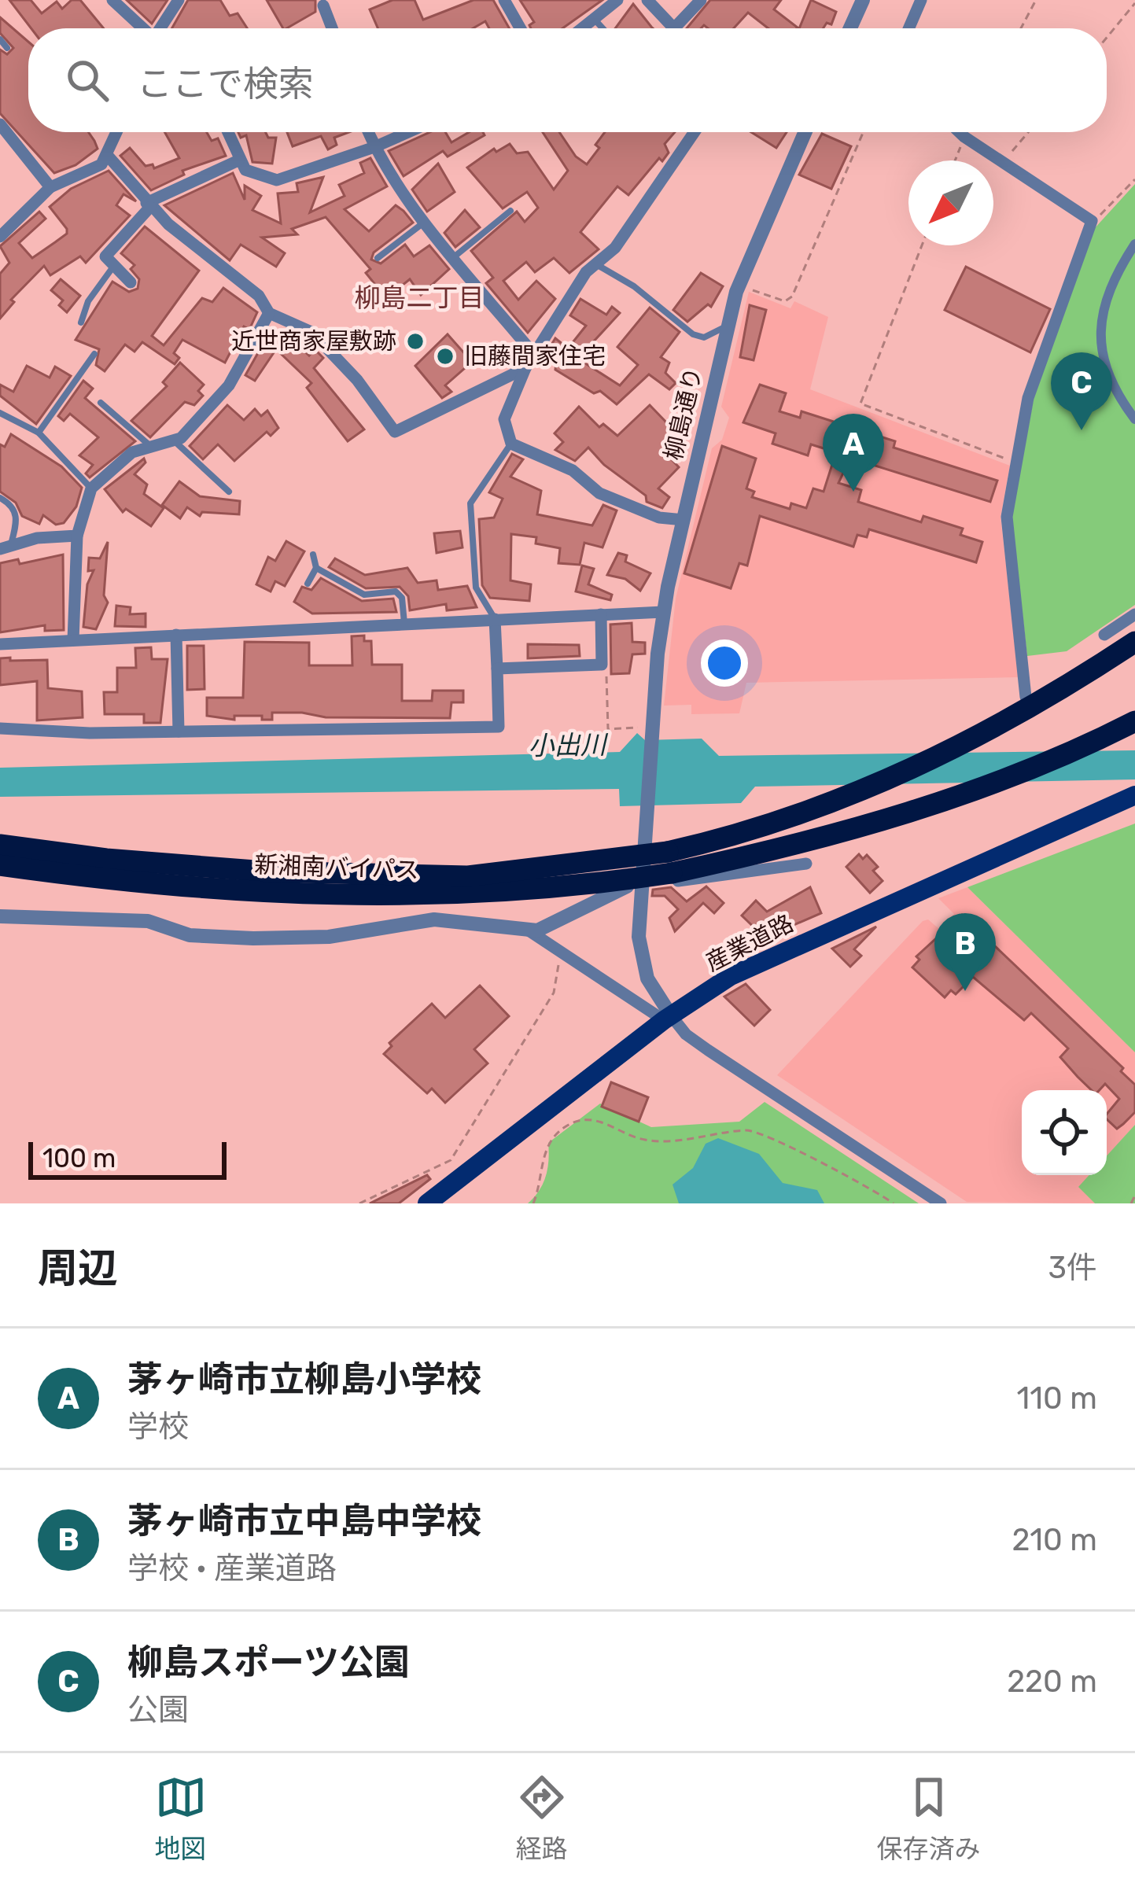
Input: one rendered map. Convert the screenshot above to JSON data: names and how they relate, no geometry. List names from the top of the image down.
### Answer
{
  "streets": {
    "highway": ["新湘南バイパス"],
    "main road": ["産業道路"],
    "street": ["柳島通り"]
  },
  "districts": ["柳島二丁目"],
  "water": ["小出川"],
  "places": ["近世商家屋敷跡", "旧藤間家住宅"],
  "scale_bar": "100 m",
  "north": "bottom left",
  "page": {
    "search": "ここで検索",
    "pins": ["C", "A", "B"],
    "scale": "100 m",
    "heading": ["周辺", "3件"],
    "list": [
      {
        "mark": "A",
        "name": "茅ヶ崎市立柳島小学校",
        "note": "学校",
        "value": "110 m"
      },
      {
        "mark": "B",
        "name": "茅ヶ崎市立中島中学校",
        "note": "学校 · 産業道路",
        "value": "210 m"
      },
      {
        "mark": "C",
        "name": "柳島スポーツ公園",
        "note": "公園",
        "value": "220 m"
      }
    ],
    "nav": ["地図", "経路", "保存済み"]
  }
}
